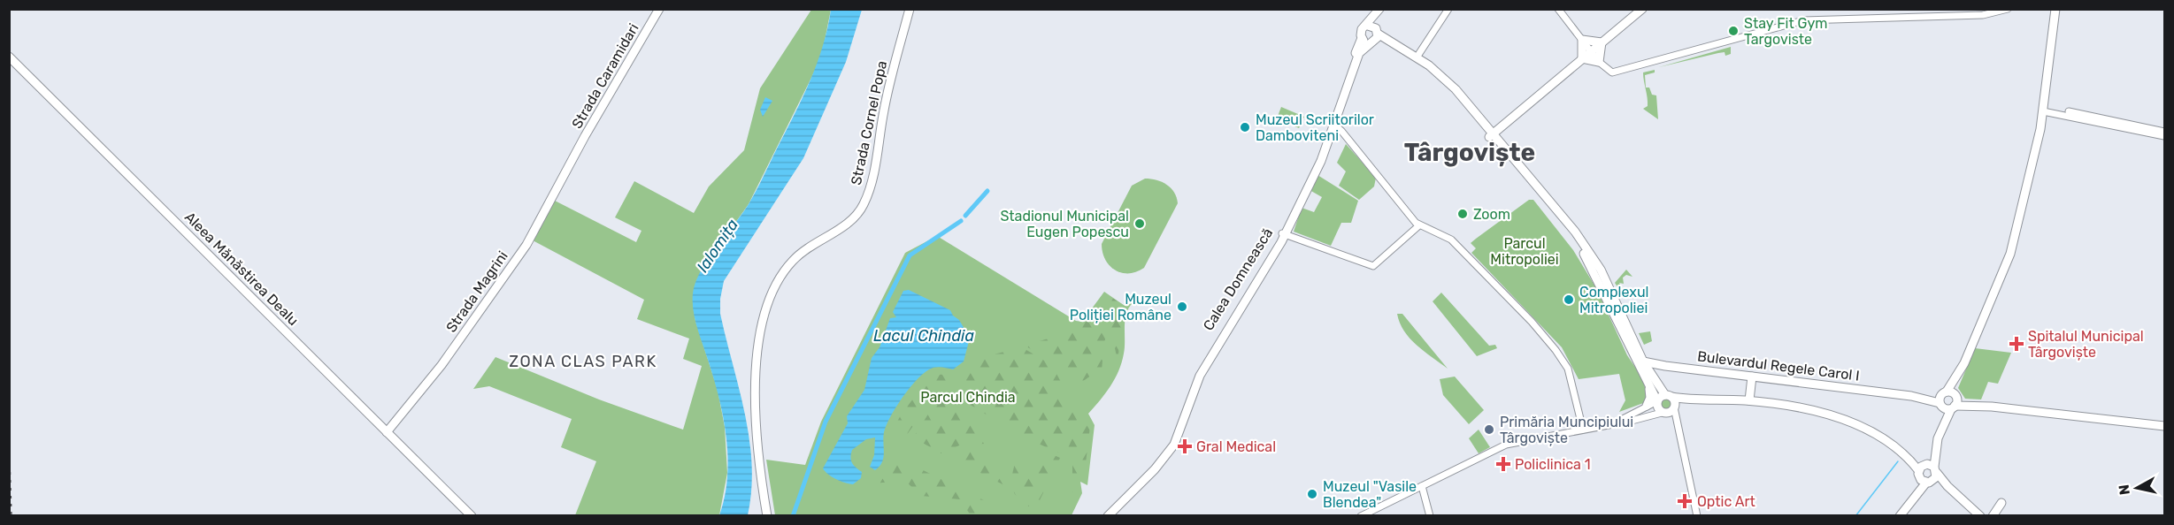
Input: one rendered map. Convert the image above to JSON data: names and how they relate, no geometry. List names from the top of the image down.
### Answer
{
  "streets": {
    "main road": [
      "Strada Caramidari",
      "Strada Cornel Popa",
      "Aleea Mănăstirea Dealu",
      "Calea Domnească",
      "Strada Magrini",
      "Bulevardul Regele Carol I"
    ]
  },
  "crossings": [
    ["Strada Caramidari", "Strada Magrini"],
    ["Aleea Mănăstirea Dealu", "Strada Magrini"]
  ],
  "districts": ["Târgoviște", "ZONA CLAS PARK"],
  "water": ["Ialomița", "Lacul Chindia"],
  "parks": ["Parcul Mitropoliei", "Parcul Chindia"],
  "places": {
    "other": [
      "Stay Fit Gym Targoviste",
      "Muzeul Scriitorilor Damboviteni",
      "Zoom",
      "Stadionul Municipal Eugen Popescu",
      "Complexul Mitropoliei",
      "Muzeul Poliției Române",
      "Primăria Muncipiului Târgoviște",
      "Muzeul \"Vasile Blendea\""
    ],
    "health": [
      "Spitalul Municipal Târgoviște",
      "Gral Medical",
      "Policlinica 1",
      "Optic Art"
    ]
  },
  "north": "left"
}
